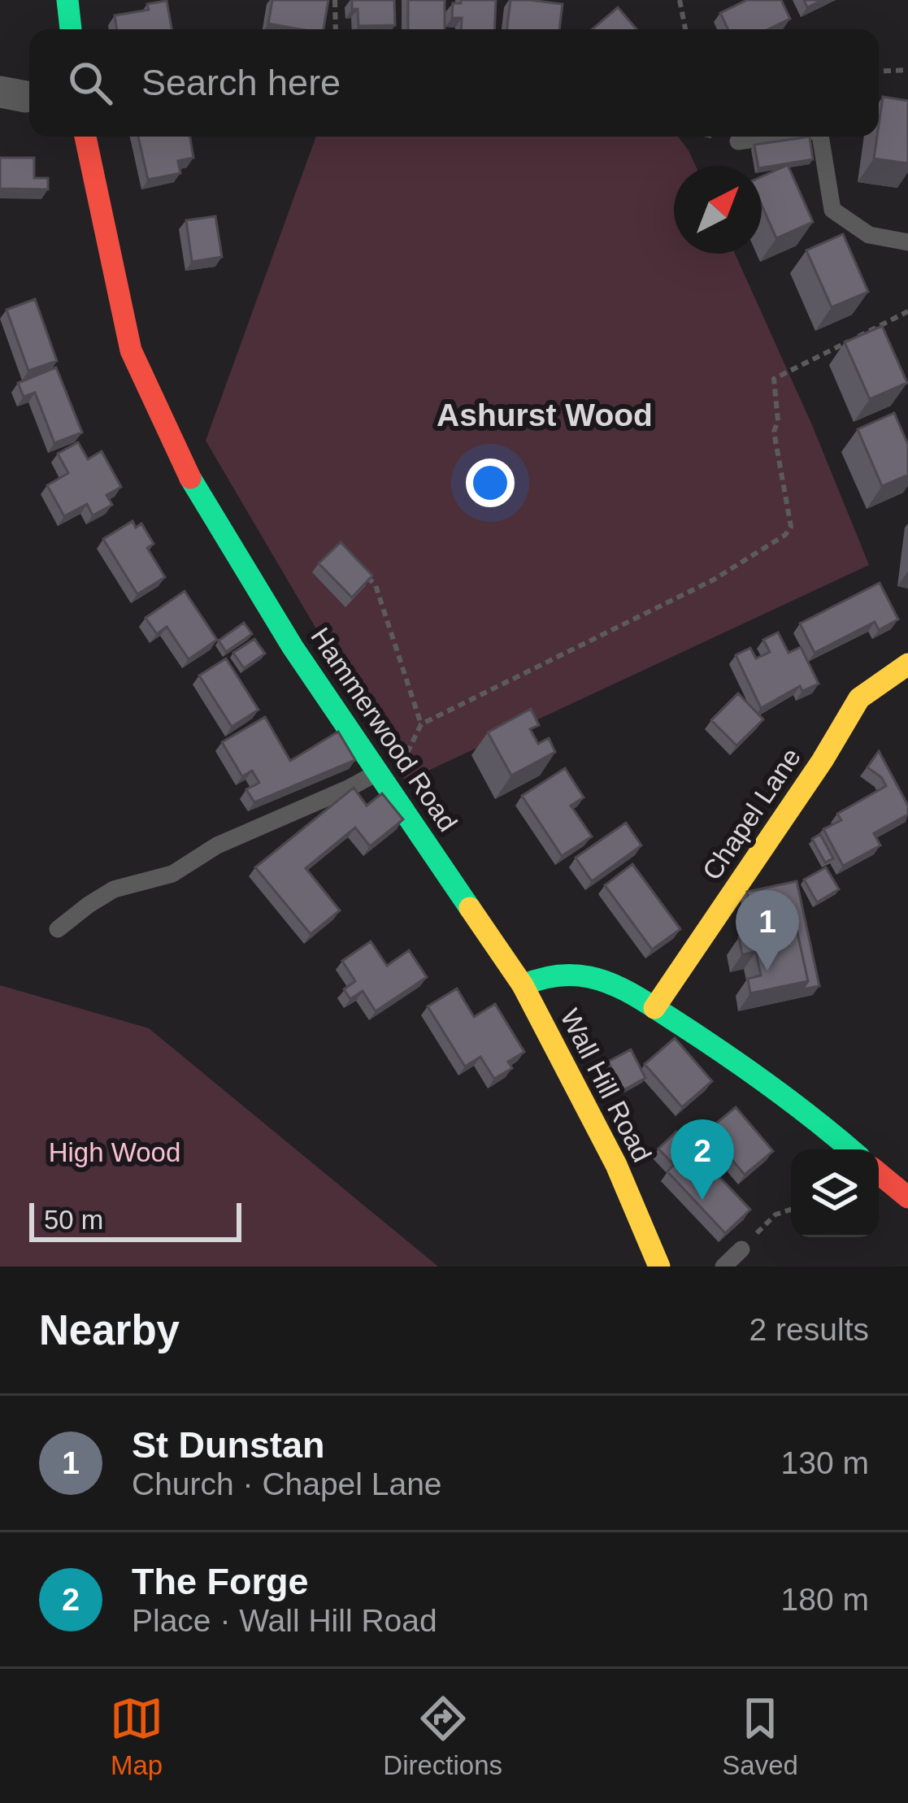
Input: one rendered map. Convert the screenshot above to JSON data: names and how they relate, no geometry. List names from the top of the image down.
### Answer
{
  "streets": {
    "street": ["Hammerwood Road", "Chapel Lane", "Wall Hill Road"]
  },
  "crossings": [
    ["Hammerwood Road", "Wall Hill Road"]
  ],
  "districts": ["Ashurst Wood"],
  "parks": ["High Wood"],
  "scale_bar": "50 m",
  "north": "top right",
  "page": {
    "search": "Search here",
    "pins": ["1", "2"],
    "scale": "50 m",
    "heading": ["Nearby", "2 results"],
    "list": [
      {
        "mark": "1",
        "name": "St Dunstan",
        "note": "Church · Chapel Lane",
        "value": "130 m"
      },
      {
        "mark": "2",
        "name": "The Forge",
        "note": "Place · Wall Hill Road",
        "value": "180 m"
      }
    ],
    "nav": ["Map", "Directions", "Saved"]
  }
}
